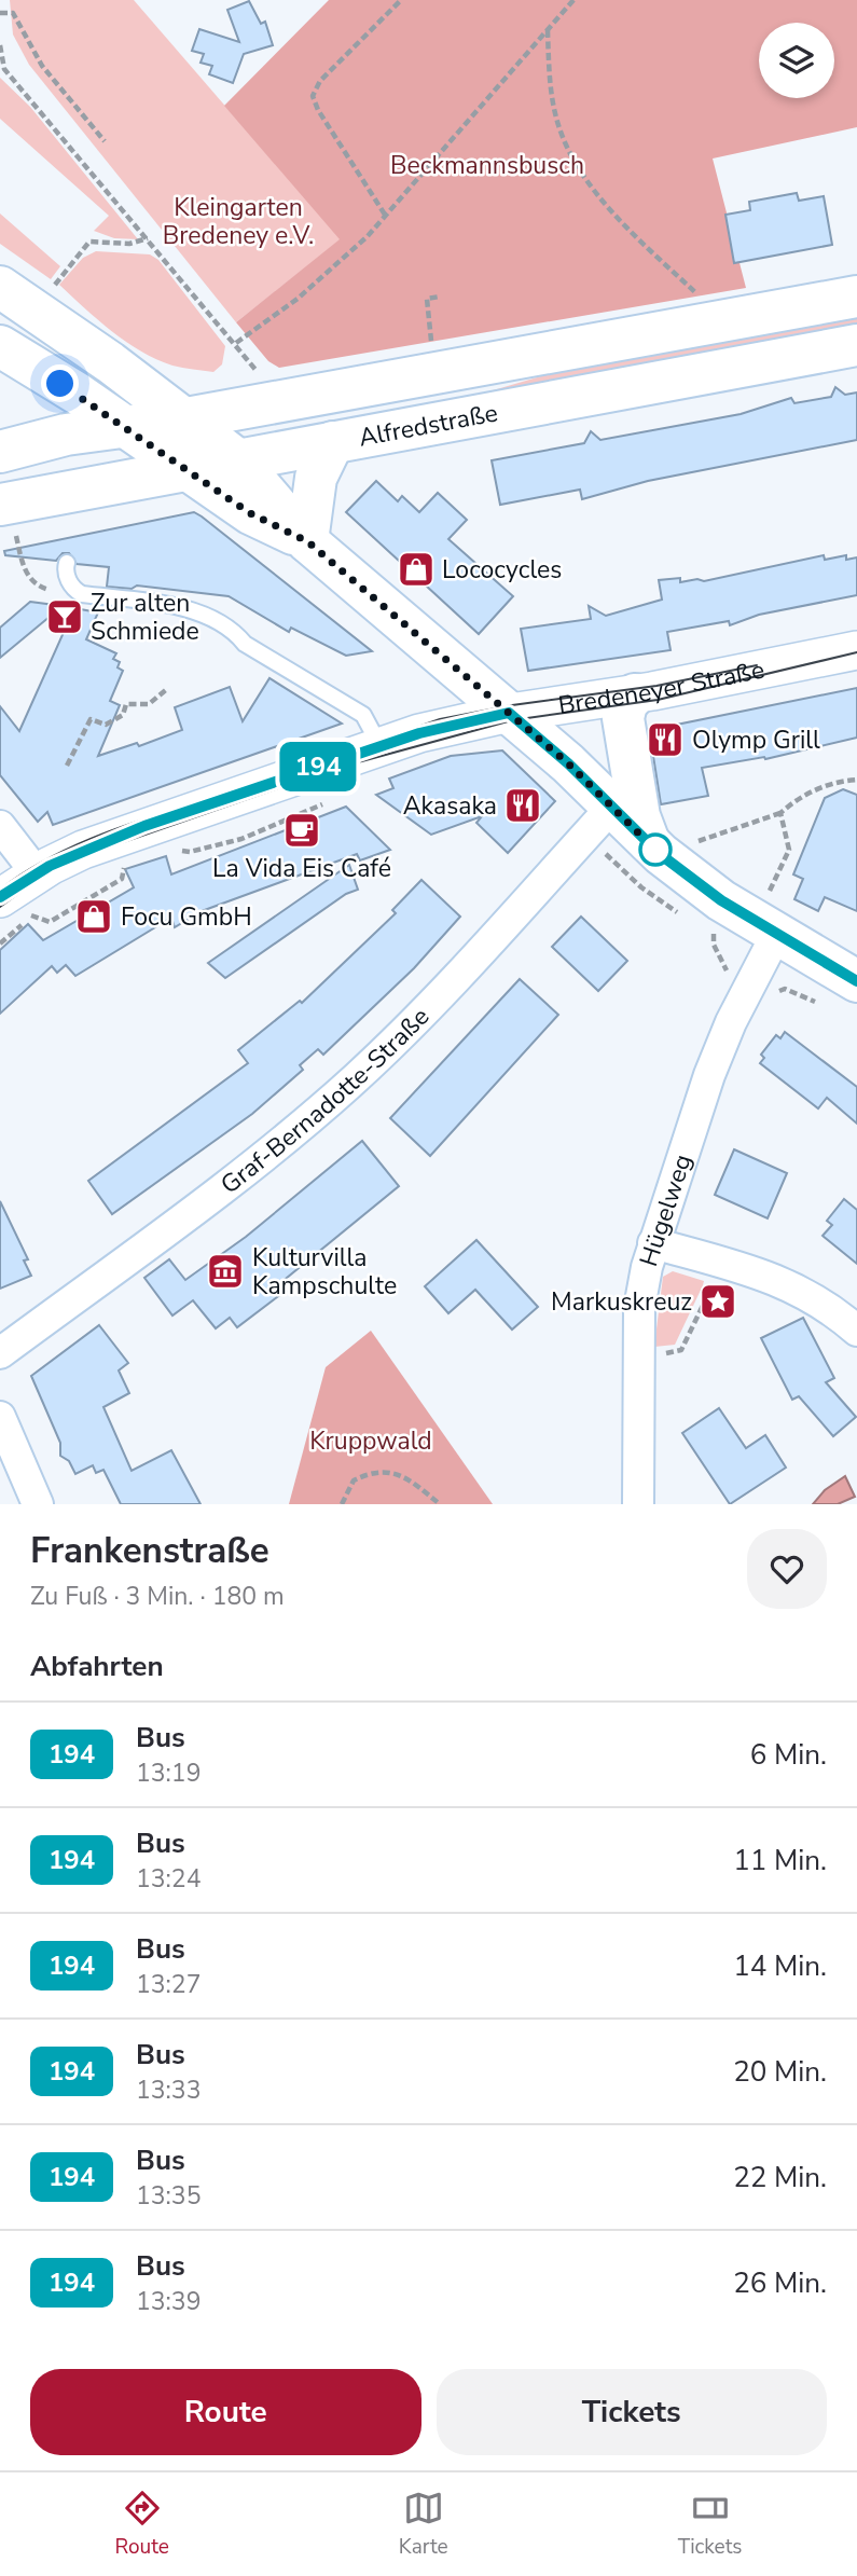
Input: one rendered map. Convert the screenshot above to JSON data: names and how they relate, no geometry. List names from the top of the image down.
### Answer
{
  "streets": {
    "main road": ["Alfredstraße"],
    "street": ["Bredeneyer Straße", "Graf-Bernadotte-Straße", "Hügelweg"]
  },
  "parks": ["Beckmannsbusch", "Kleingarten Bredeney e.V.", "Kruppwald"],
  "places": {
    "shop": ["Lococycles", "Focu GmbH"],
    "bar": ["Zur alten Schmiede"],
    "restaurant": ["Olymp Grill", "Akasaka"],
    "cafe": ["La Vida Eis Café"],
    "museum": ["Kulturvilla Kampschulte"],
    "place": ["Markuskreuz"]
  },
  "lines": ["bus line 194"],
  "page": {
    "on_map": "194",
    "heading": [
      ["Frankenstraße", "Zu Fuß · 3 Min. · 180 m"],
      "Abfahrten"
    ],
    "list": [
      {
        "mark": "194",
        "name": "Bus",
        "note": "13:19",
        "value": "6 Min."
      },
      {
        "mark": "194",
        "name": "Bus",
        "note": "13:24",
        "value": "11 Min."
      },
      {
        "mark": "194",
        "name": "Bus",
        "note": "13:27",
        "value": "14 Min."
      },
      {
        "mark": "194",
        "name": "Bus",
        "note": "13:33",
        "value": "20 Min."
      },
      {
        "mark": "194",
        "name": "Bus",
        "note": "13:35",
        "value": "22 Min."
      },
      {
        "mark": "194",
        "name": "Bus",
        "note": "13:39",
        "value": "26 Min."
      }
    ],
    "buttons": ["Route", "Tickets"],
    "tabs": ["Route", "Karte", "Tickets"]
  }
}
